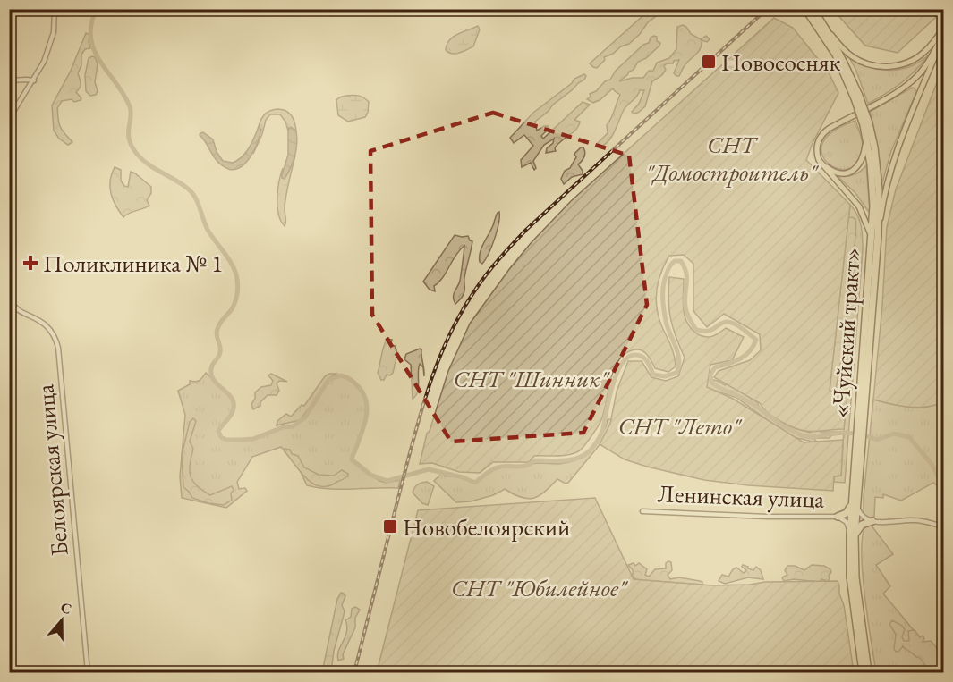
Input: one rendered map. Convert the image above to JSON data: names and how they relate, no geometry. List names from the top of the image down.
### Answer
{
  "streets": {
    "highway": ["«Чуйский тракт»"],
    "street": ["Белоярская улица", "Ленинская улица"]
  },
  "parks": [
    "СНТ \"Домостроитель\"",
    "СНТ \"Шинник\"",
    "СНТ \"Лето\"",
    "СНТ \"Юбилейное\""
  ],
  "places": {
    "transit": ["Новососняк", "Новобелоярский"],
    "health": ["Поликлиника № 1"]
  },
  "north": "top"
}
